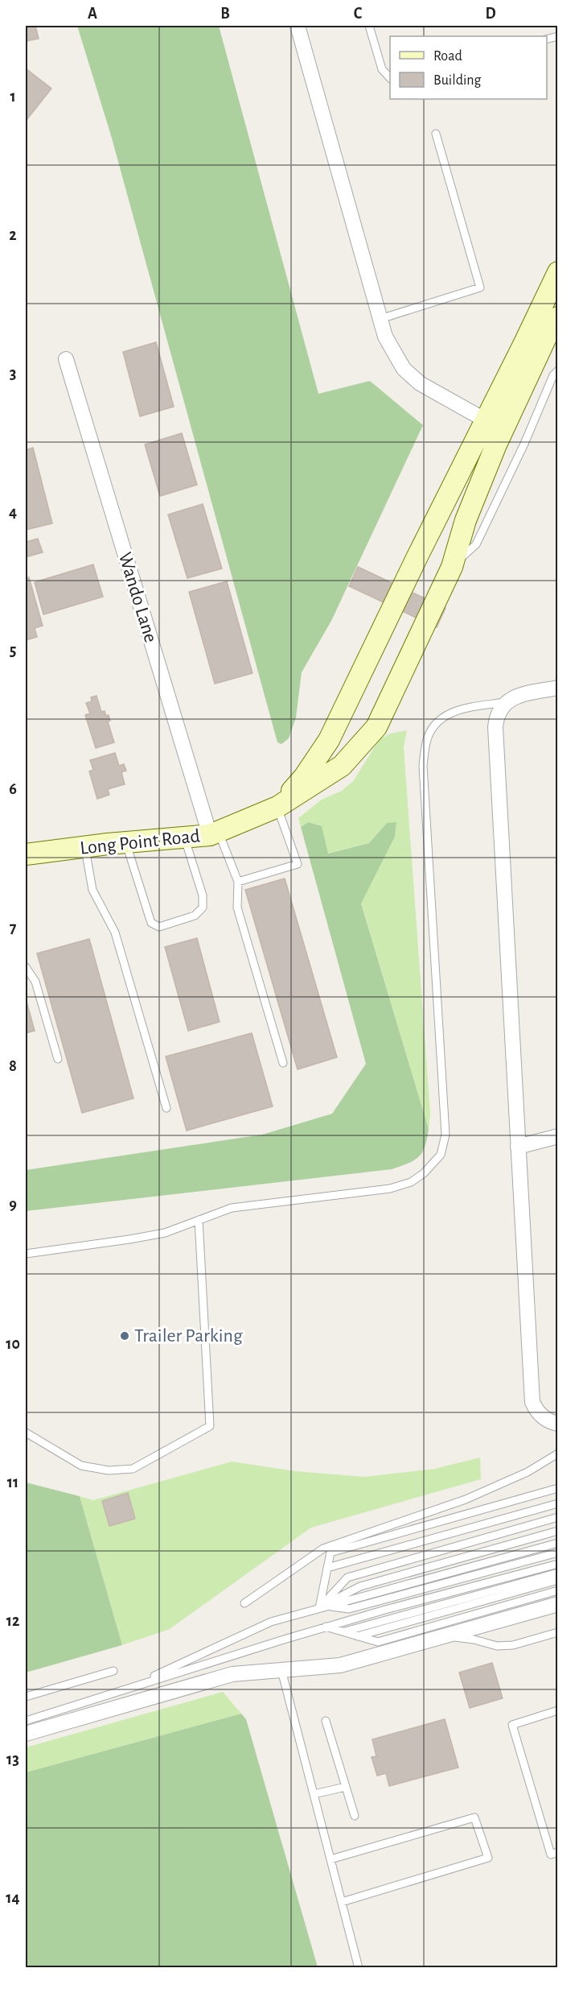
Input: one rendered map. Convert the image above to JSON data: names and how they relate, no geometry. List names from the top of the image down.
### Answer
{
  "streets": {
    "main road": ["Long Point Road"],
    "street": ["Wando Lane"]
  },
  "crossings": [
    ["Wando Lane", "Long Point Road"]
  ],
  "places": ["Trailer Parking"],
  "legend": ["Road", "Building"],
  "grid": {
    "columns": [
      "A",
      "B",
      "C",
      "D"
    ],
    "rows": [
      "1",
      "2",
      "3",
      "4",
      "5",
      "6",
      "7",
      "8",
      "9",
      "10",
      "11",
      "12",
      "13",
      "14"
    ]
  }
}
